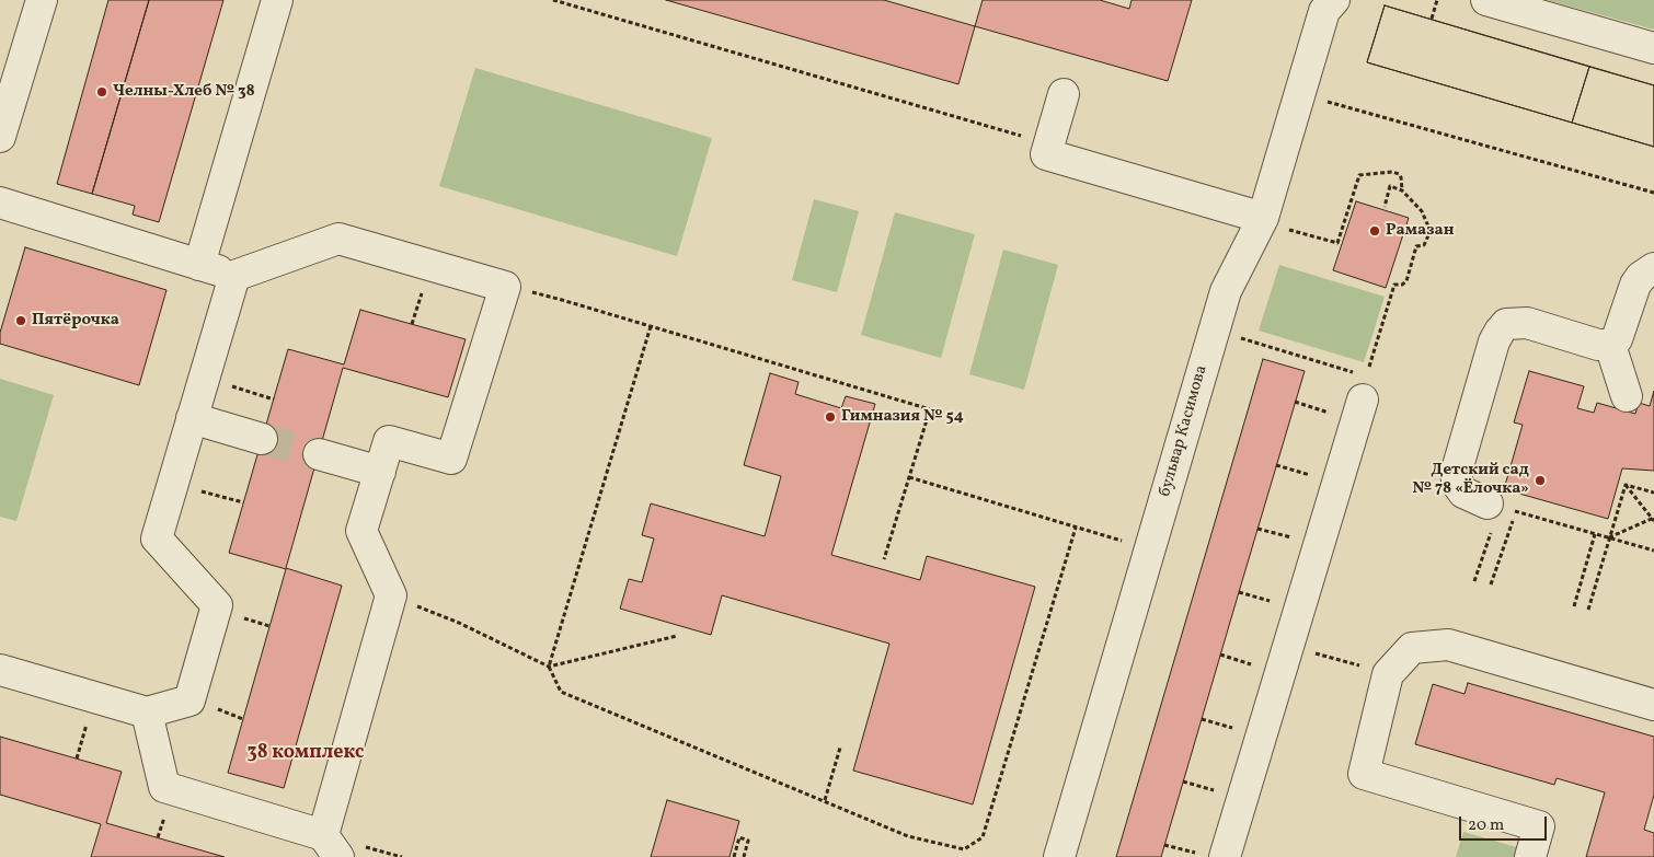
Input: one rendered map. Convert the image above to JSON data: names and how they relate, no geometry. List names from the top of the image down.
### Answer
{
  "streets": {
    "street": ["бульвар Касимова"]
  },
  "districts": ["38 комплекс"],
  "places": [
    "Челны-Хлеб № 38",
    "Рамазан",
    "Пятёрочка",
    "Гимназия № 54",
    "Детский сад № 78 «Ёлочка»"
  ],
  "scale_bar": "20 m"
}
